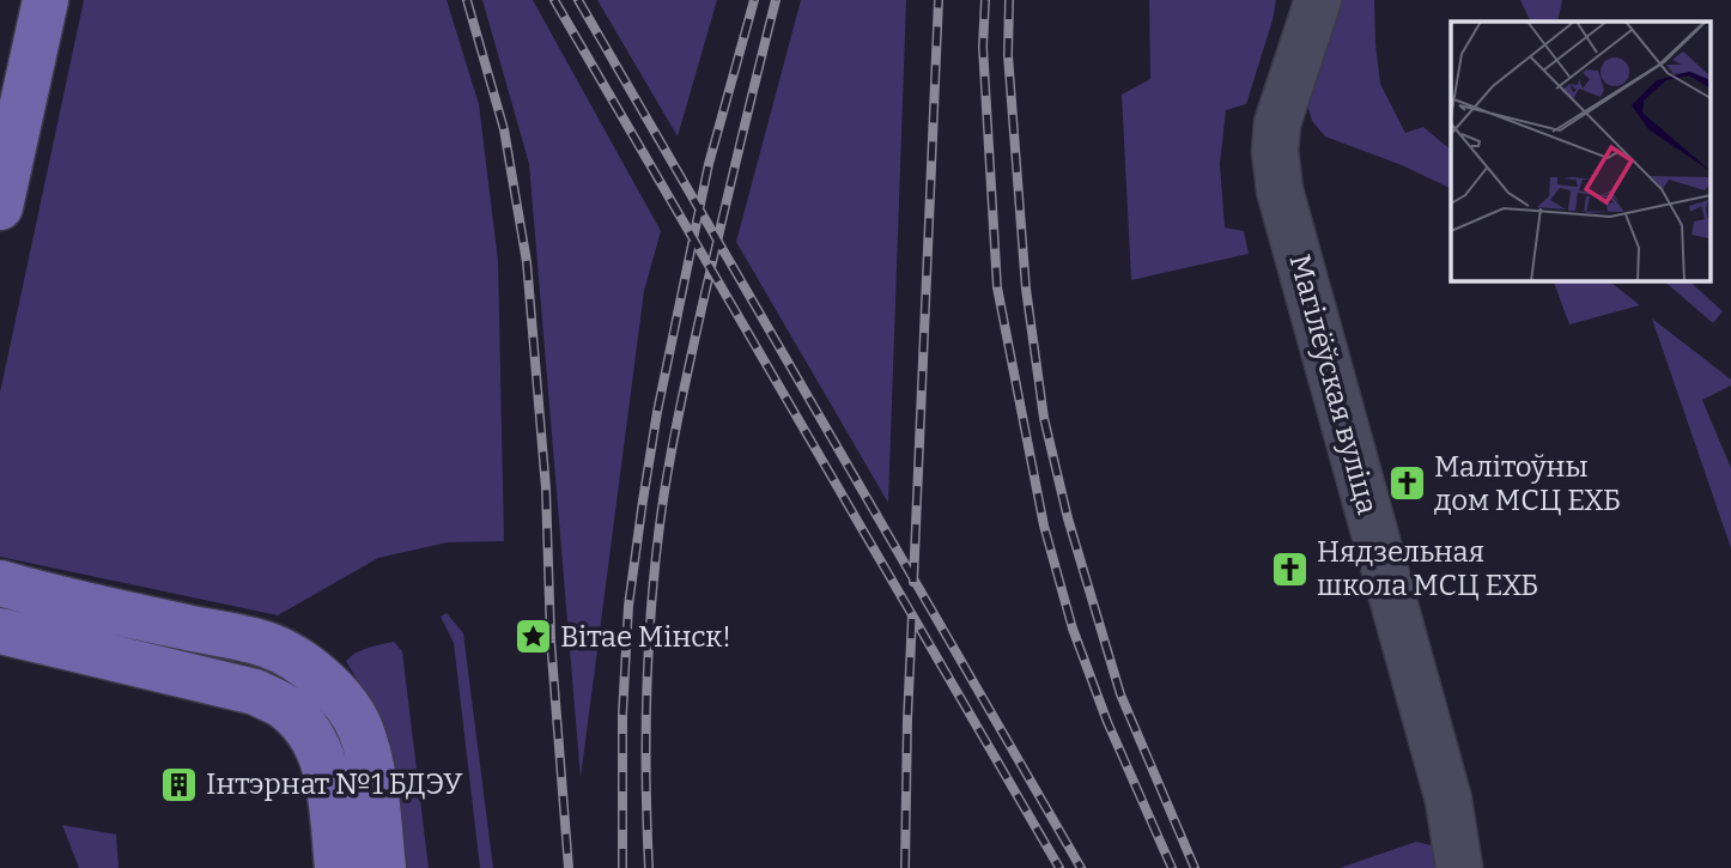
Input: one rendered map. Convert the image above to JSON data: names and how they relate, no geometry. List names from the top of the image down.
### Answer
{
  "streets": {
    "street": ["Магілёўская вуліца"]
  },
  "places": {
    "church": ["Малітоўны дом МСЦ ЕХБ", "Нядзельная школа МСЦ ЕХБ"],
    "place": ["Вітае Мінск!"],
    "building": ["Інтэрнат №1 БДЭУ"]
  }
}
